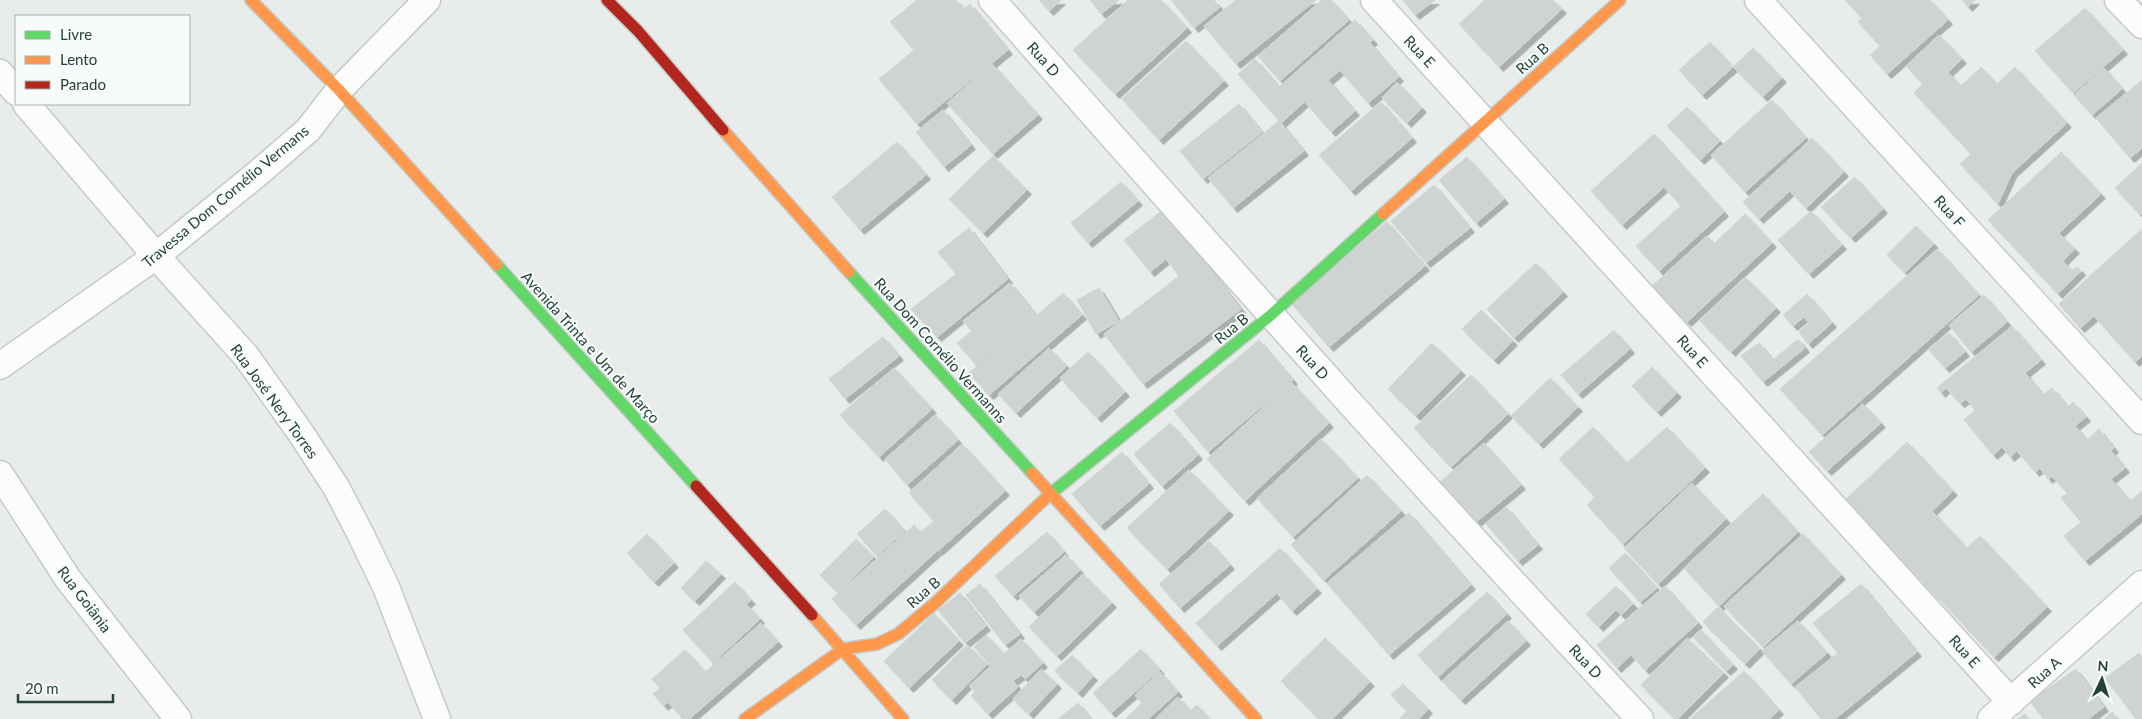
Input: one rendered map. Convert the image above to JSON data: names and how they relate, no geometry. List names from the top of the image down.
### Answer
{
  "streets": {
    "street": [
      "Rua E",
      "Rua B",
      "Rua D",
      "Travessa Dom Cornélio Vermans",
      "Rua F",
      "Avenida Trinta e Um de Março",
      "Rua Dom Cornélio Vermanns",
      "Rua José Nery Torres",
      "Rua Goiânia",
      "Rua A"
    ]
  },
  "crossings": [
    ["Rua E", "Rua B"],
    ["Rua E", "Rua A"],
    ["Rua B", "Rua D"],
    ["Rua B", "Avenida Trinta e Um de Março"],
    ["Rua B", "Rua Dom Cornélio Vermanns"],
    ["Travessa Dom Cornélio Vermans", "Avenida Trinta e Um de Março"],
    ["Travessa Dom Cornélio Vermans", "Rua José Nery Torres"]
  ],
  "legend": ["Livre", "Lento", "Parado"],
  "scale_bar": "20 m",
  "north": "top"
}
